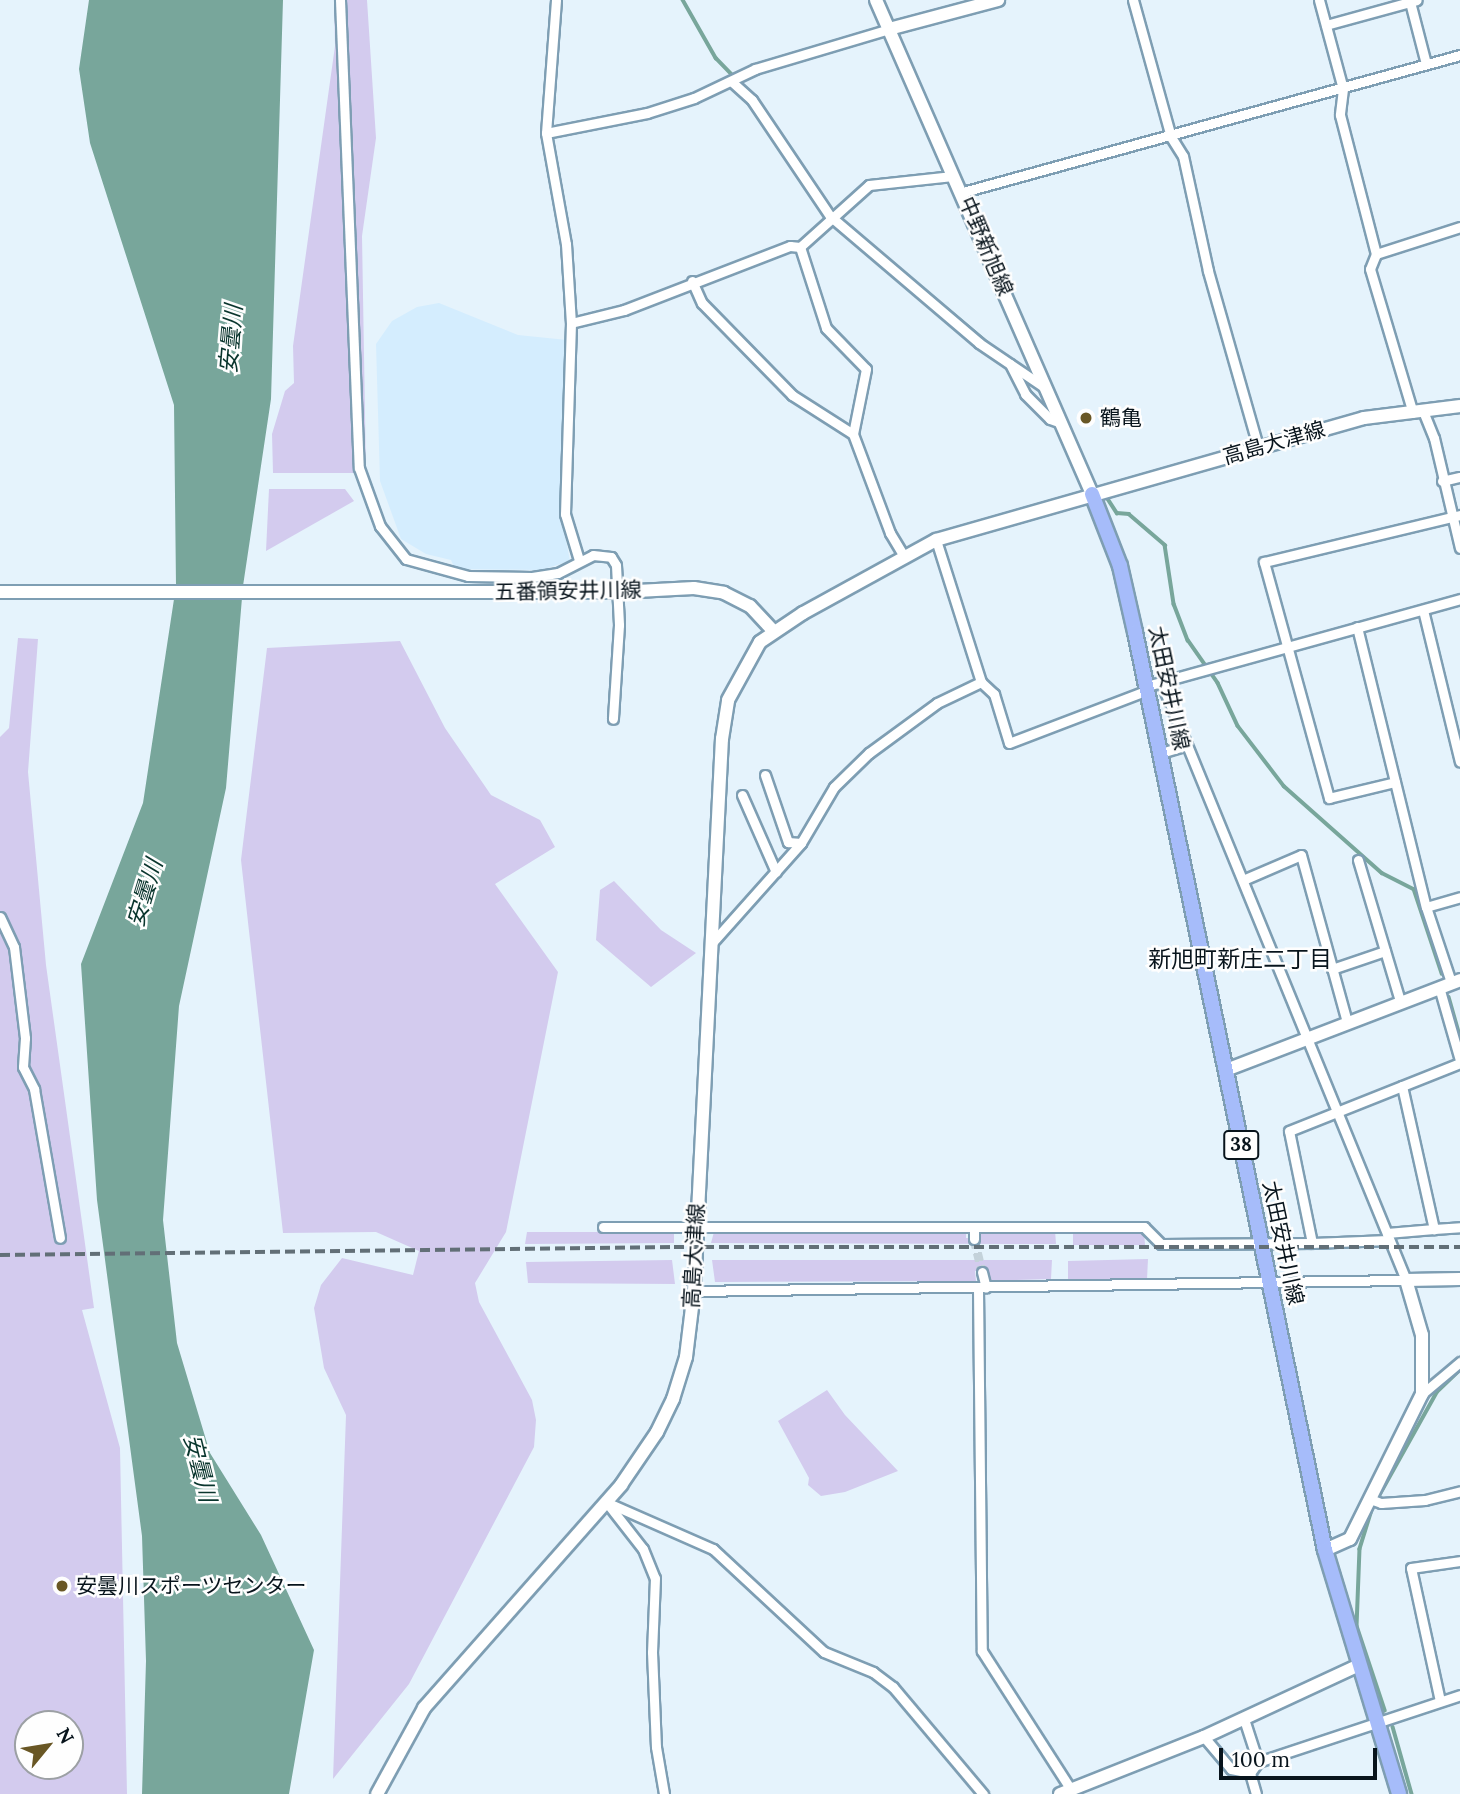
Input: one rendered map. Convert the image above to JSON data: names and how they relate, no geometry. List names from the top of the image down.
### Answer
{
  "streets": {
    "main road": [
      "中野新旭線",
      "高島大津線",
      "五番領安井川線",
      "太田安井川線",
      "38"
    ]
  },
  "crossings": [
    ["中野新旭線", "高島大津線"],
    ["中野新旭線", "太田安井川線"],
    ["高島大津線", "五番領安井川線"],
    ["高島大津線", "太田安井川線"]
  ],
  "districts": ["新旭町新庄二丁目"],
  "water": ["安曇川"],
  "places": ["鶴亀", "安曇川スポーツセンター"],
  "scale_bar": "100 m",
  "north": "top right"
}
